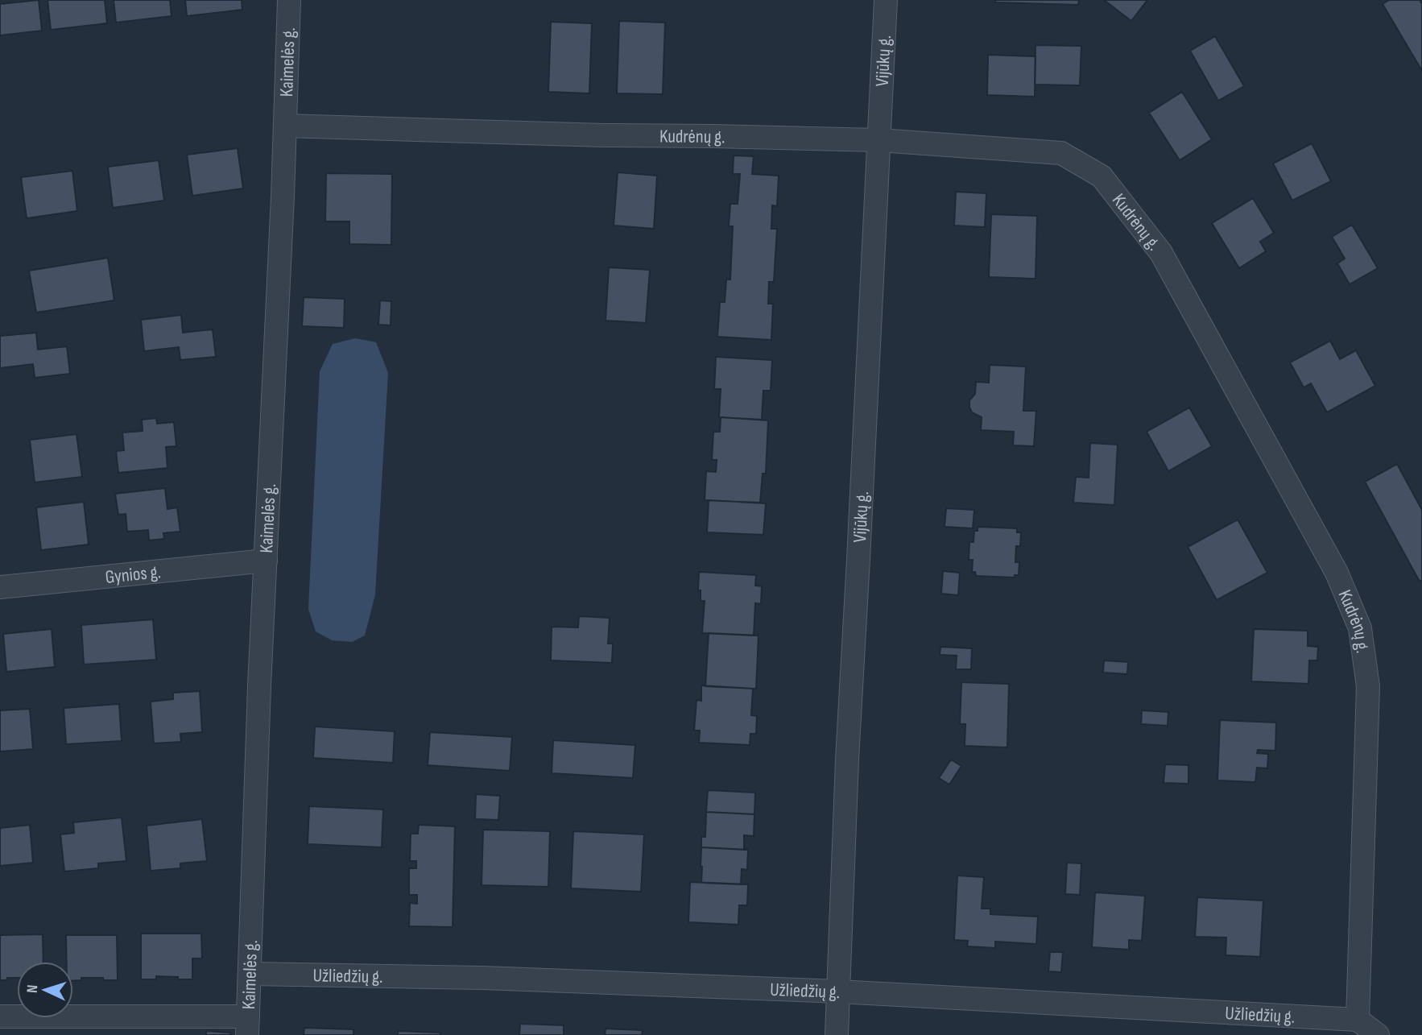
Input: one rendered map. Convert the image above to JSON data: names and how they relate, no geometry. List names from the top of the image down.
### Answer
{
  "streets": {
    "street": [
      "Kaimelės g.",
      "Vijūkų g.",
      "Kudrėnų g.",
      "Gynios g.",
      "Užliedžių g."
    ]
  },
  "crossings": [
    ["Kaimelės g.", "Kudrėnų g."],
    ["Kaimelės g.", "Gynios g."],
    ["Kaimelės g.", "Užliedžių g."],
    ["Vijūkų g.", "Kudrėnų g."],
    ["Vijūkų g.", "Užliedžių g."],
    ["Kudrėnų g.", "Užliedžių g."]
  ],
  "north": "left"
}
